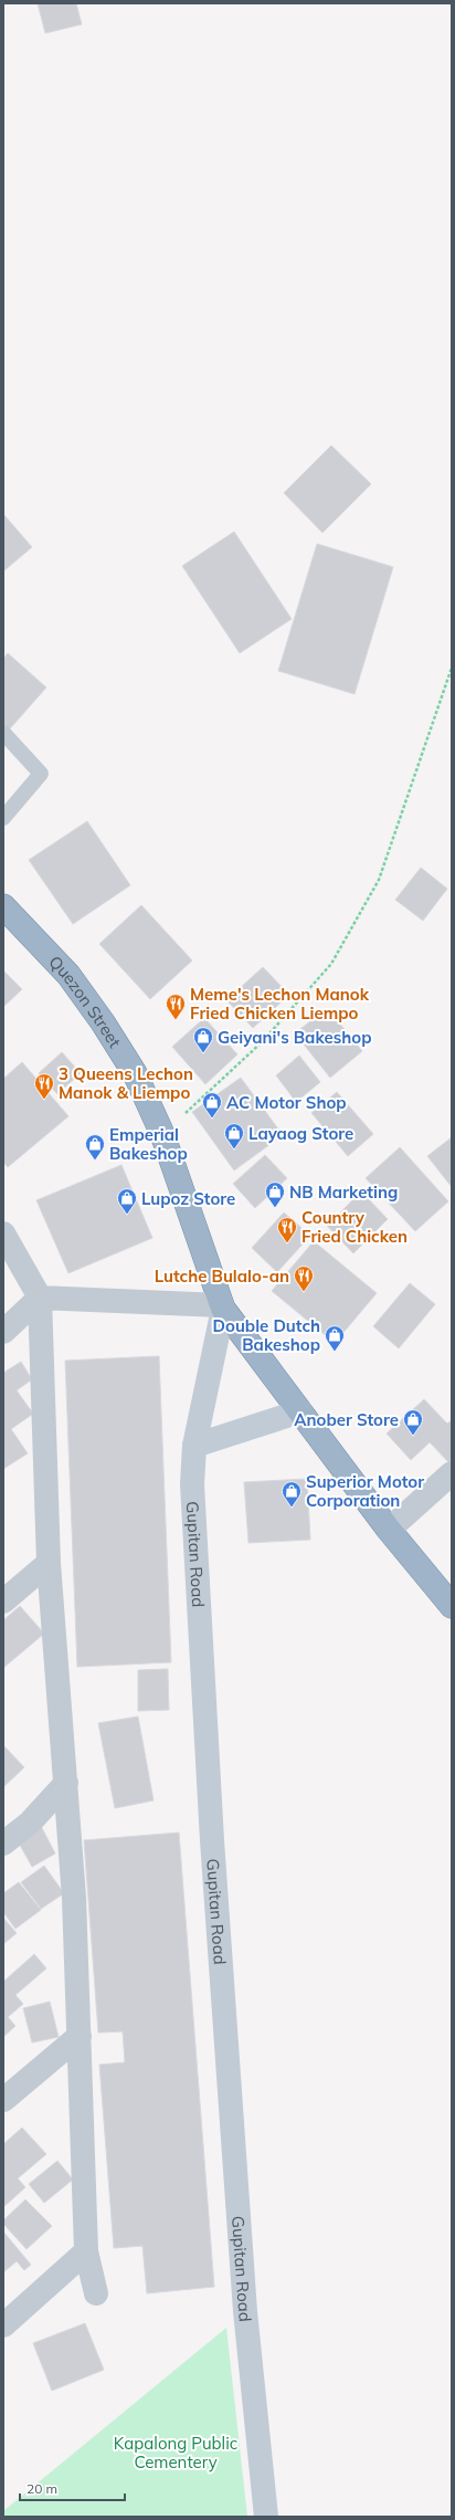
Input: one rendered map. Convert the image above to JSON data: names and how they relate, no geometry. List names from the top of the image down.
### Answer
{
  "streets": {
    "highway": ["Quezon Street"],
    "main road": ["Gupitan Road"]
  },
  "crossings": [
    ["Quezon Street", "Gupitan Road"]
  ],
  "parks": ["Kapalong Public Cementery"],
  "places": {
    "restaurant": [
      "Meme's Lechon Manok Fried Chicken Liempo",
      "3 Queens Lechon Manok & Liempo",
      "Country Fried Chicken",
      "Lutche Bulalo-an"
    ],
    "shop": [
      "Geiyani's Bakeshop",
      "AC Motor Shop",
      "Layaog Store",
      "Emperial Bakeshop",
      "NB Marketing",
      "Lupoz Store",
      "Double Dutch Bakeshop",
      "Anober Store",
      "Superior Motor Corporation"
    ]
  },
  "scale_bar": "20 m"
}
